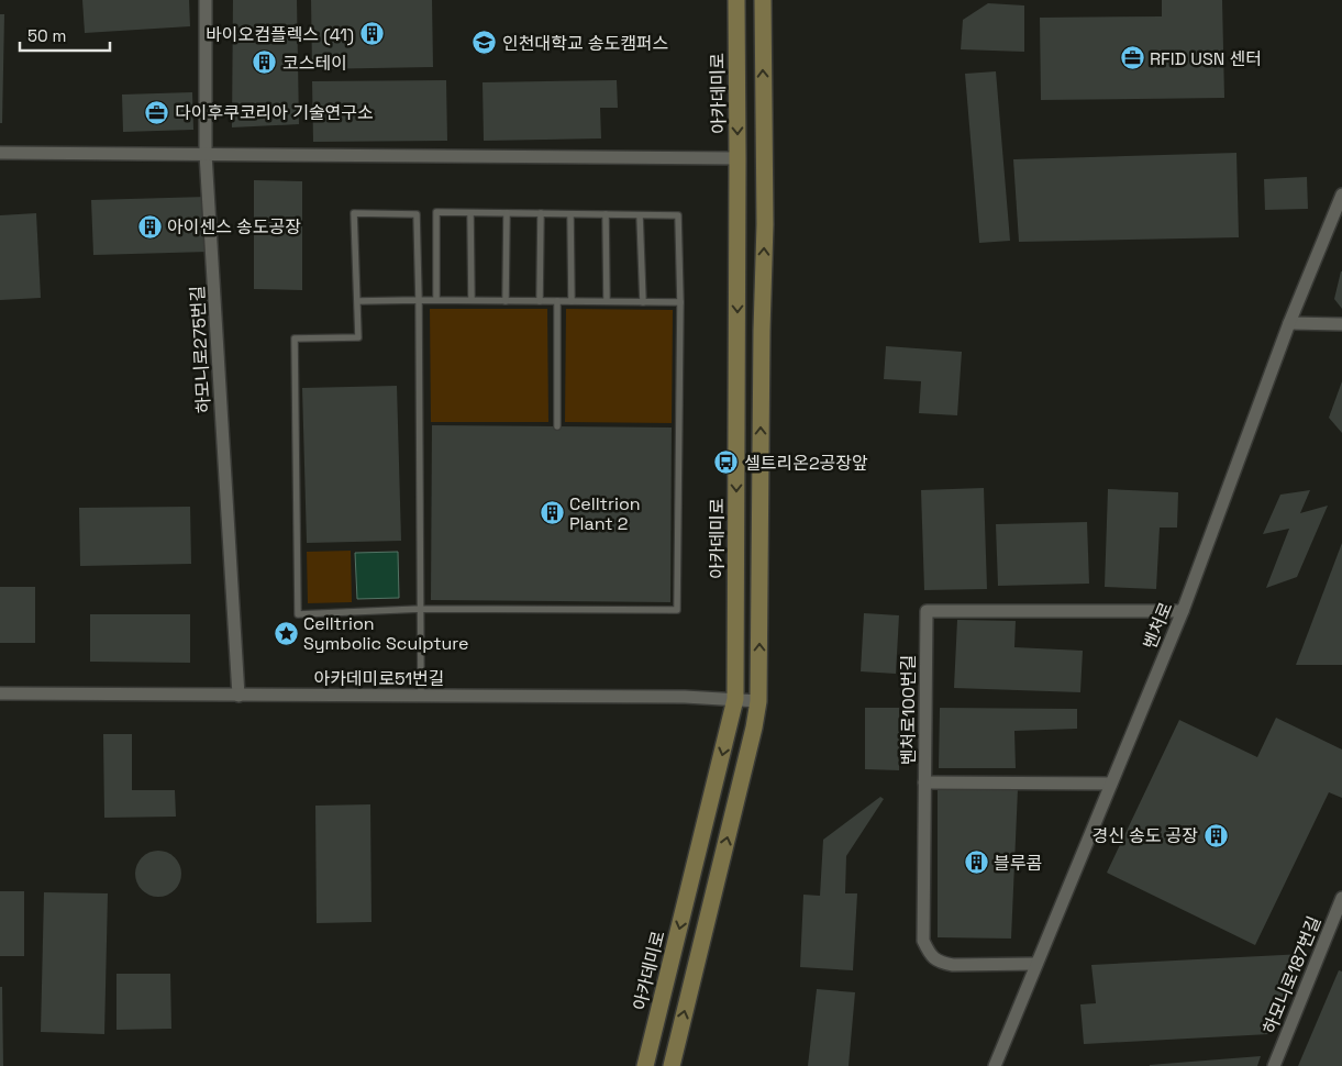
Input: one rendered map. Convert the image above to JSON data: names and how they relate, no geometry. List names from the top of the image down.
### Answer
{
  "streets": {
    "main road": ["아카데미로"],
    "street": [
      "하모니로275번길",
      "벤처로",
      "아카데미로51번길",
      "벤처로100번길",
      "하모니로187번길"
    ]
  },
  "crossings": [
    ["아카데미로", "아카데미로51번길"],
    ["하모니로275번길", "아카데미로51번길"],
    ["벤처로", "벤처로100번길"]
  ],
  "places": {
    "building": [
      "바이오컴플렉스 (41)",
      "코스테이",
      "아이센스 송도공장",
      "Celltrion Plant 2",
      "경신 송도 공장",
      "블루콤"
    ],
    "school or university": ["인천대학교 송도캠퍼스"],
    "office": ["RFID USN 센터", "다이후쿠코리아 기술연구소"],
    "bus stop": ["셀트리온2공장앞"],
    "place": ["Celltrion Symbolic Sculpture"]
  },
  "scale_bar": "50 m"
}
